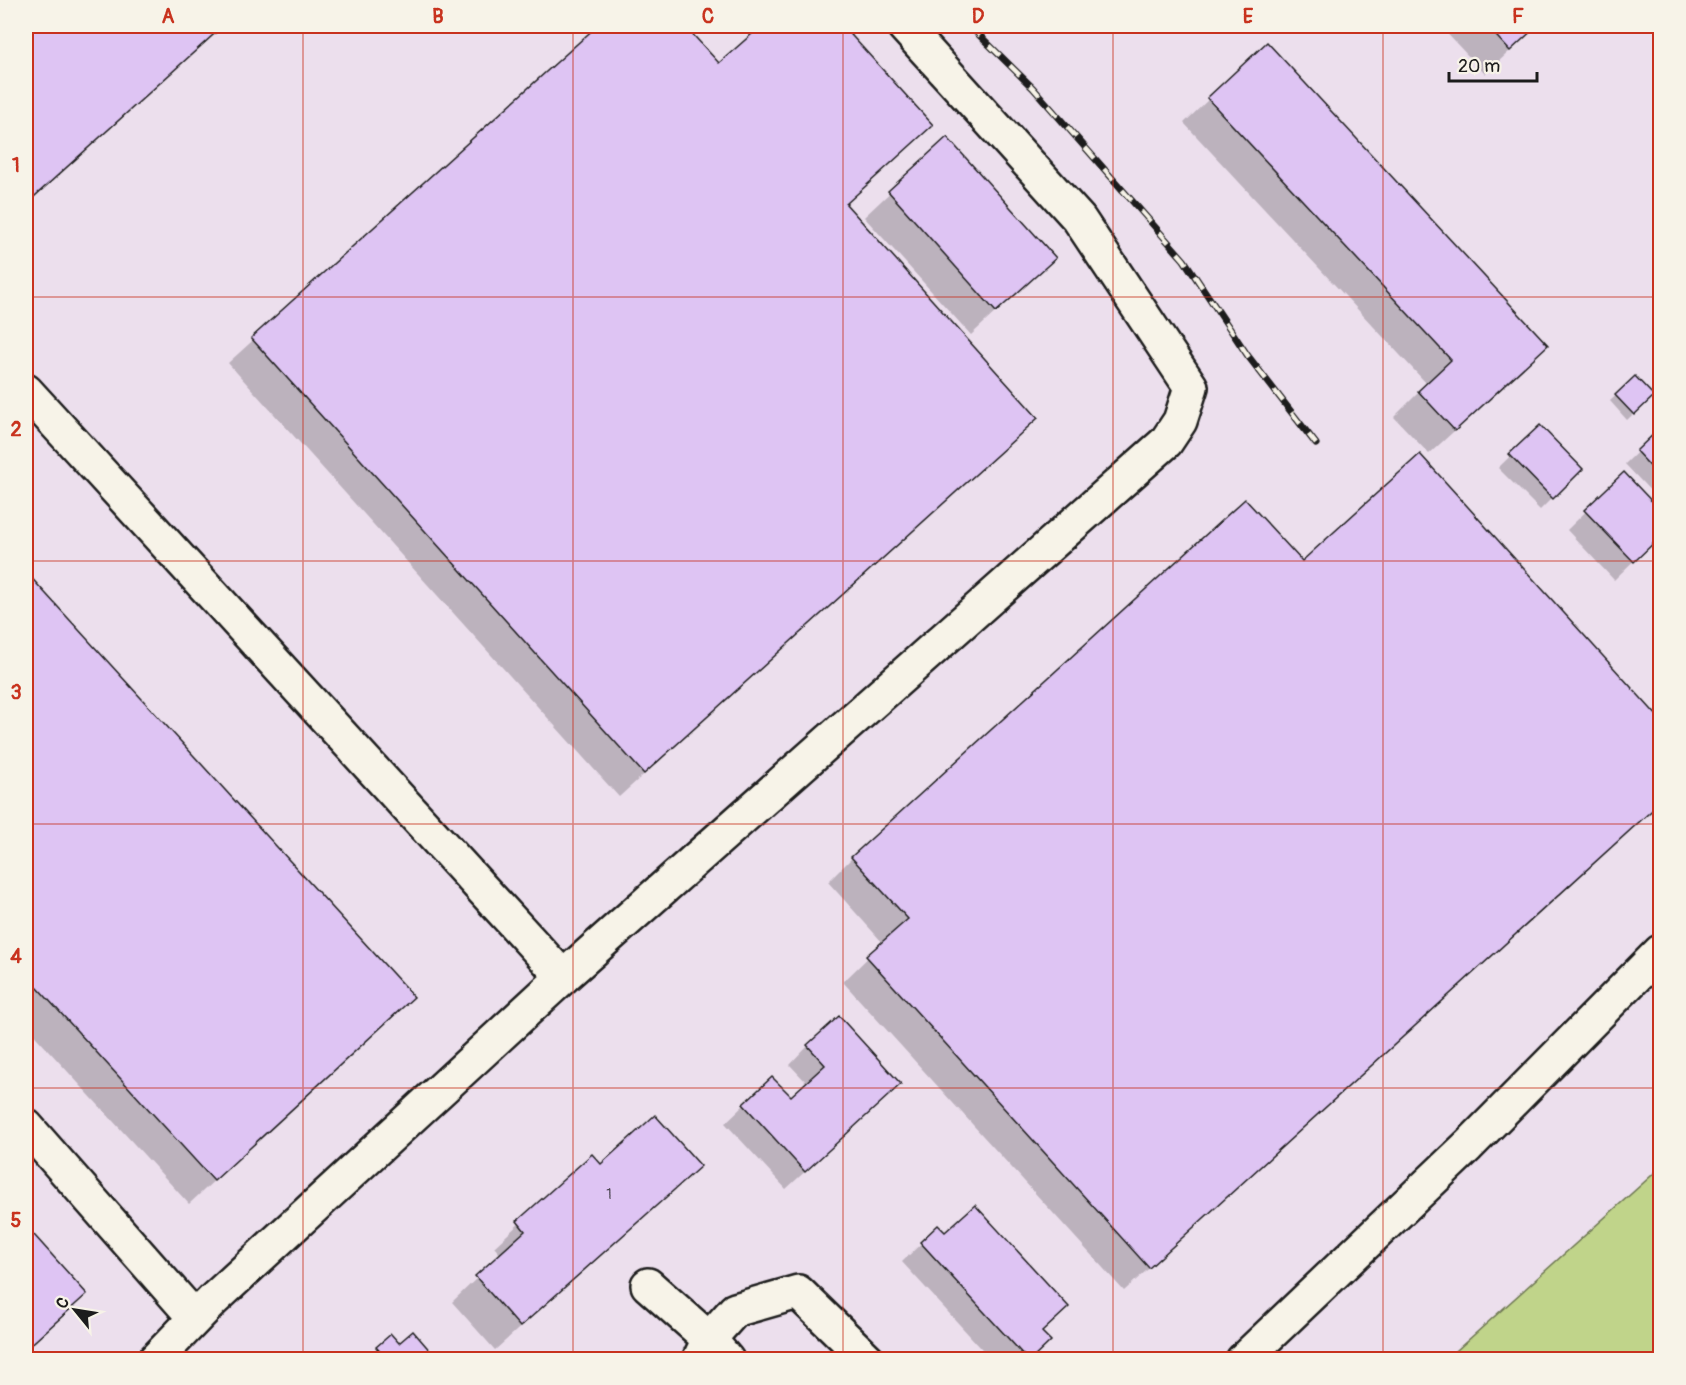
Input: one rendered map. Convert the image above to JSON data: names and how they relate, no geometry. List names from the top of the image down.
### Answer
{
  "house_numbers": ["1"],
  "scale_bar": "20 m",
  "north": "top left",
  "grid": {
    "columns": [
      "A",
      "B",
      "C",
      "D",
      "E",
      "F"
    ],
    "rows": [
      "1",
      "2",
      "3",
      "4",
      "5"
    ]
  }
}
